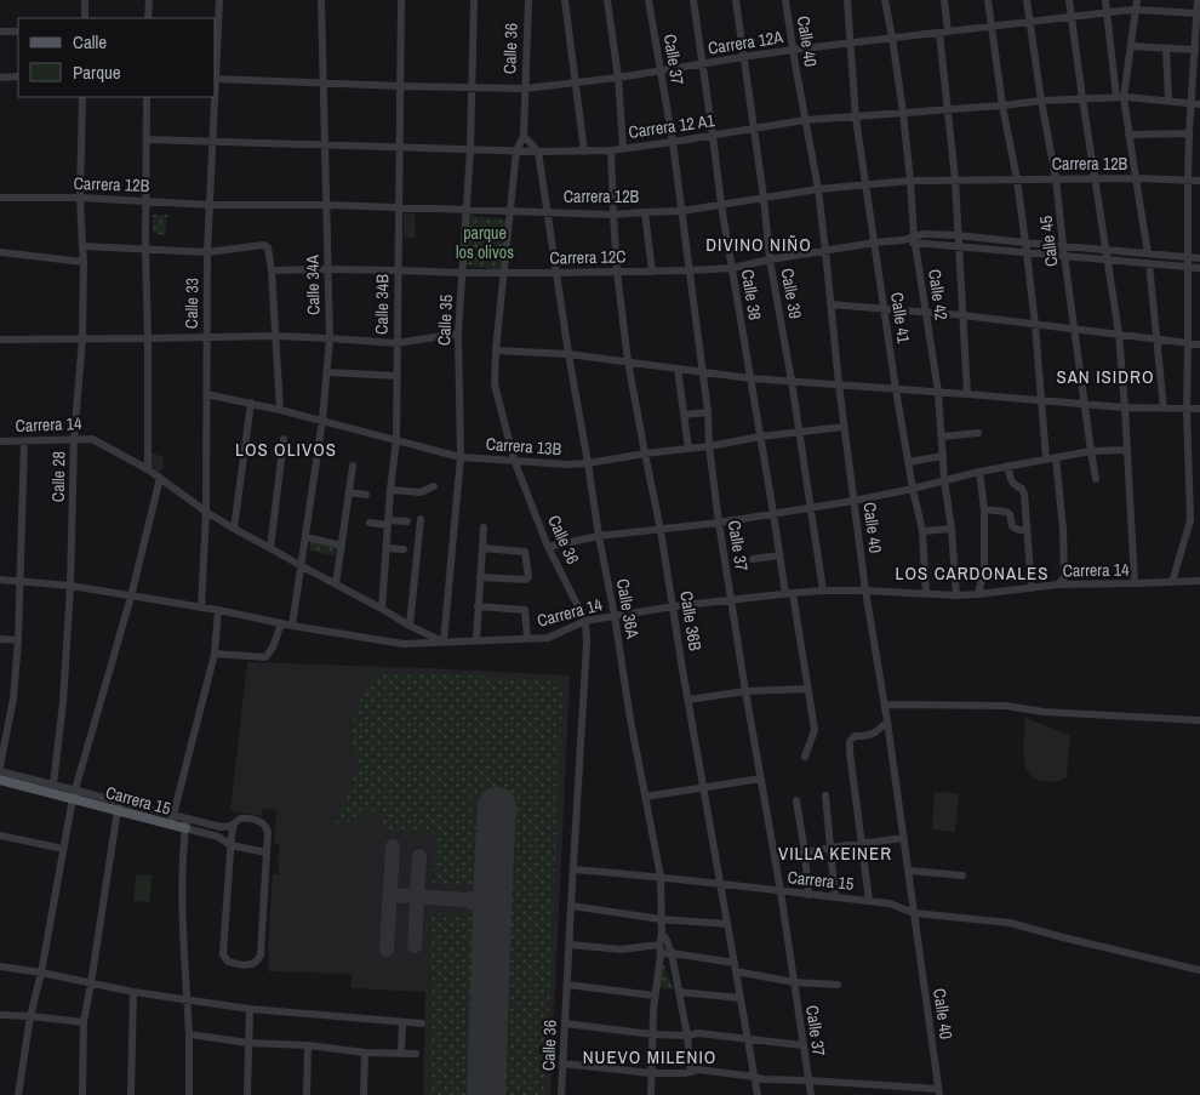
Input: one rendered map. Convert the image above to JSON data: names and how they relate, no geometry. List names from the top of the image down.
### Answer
{
  "streets": {
    "main road": ["Carrera 15"],
    "street": [
      "Calle 40",
      "Carrera 12A",
      "Calle 36",
      "Calle 37",
      "Carrera 12 A1",
      "Carrera 12B",
      "Calle 45",
      "Carrera 12C",
      "Calle 34A",
      "Calle 39",
      "Calle 38",
      "Calle 42",
      "Calle 33",
      "Calle 34B",
      "Calle 41",
      "Calle 35",
      "Carrera 14",
      "Carrera 13B",
      "Calle 28",
      "Calle 36A",
      "Calle 36B"
    ]
  },
  "crossings": [
    ["Calle 40", "Carrera 12A"],
    ["Calle 40", "Carrera 12 A1"],
    ["Calle 40", "Carrera 12B"],
    ["Calle 40", "Carrera 12C"],
    ["Calle 40", "Carrera 14"],
    ["Calle 40", "Carrera 13B"],
    ["Calle 40", "Carrera 15"],
    ["Carrera 12A", "Calle 36"],
    ["Carrera 12A", "Calle 37"],
    ["Carrera 12A", "Calle 45"],
    ["Carrera 12A", "Calle 34A"],
    ["Carrera 12A", "Calle 39"],
    ["Carrera 12A", "Calle 38"],
    ["Carrera 12A", "Calle 42"],
    ["Carrera 12A", "Calle 34B"],
    ["Carrera 12A", "Calle 41"],
    ["Carrera 12A", "Calle 35"],
    ["Calle 36", "Carrera 12 A1"],
    ["Calle 36", "Carrera 12B"],
    ["Calle 36", "Carrera 12C"],
    ["Calle 36", "Carrera 14"],
    ["Calle 36", "Carrera 13B"],
    ["Calle 36", "Carrera 15"],
    ["Calle 37", "Carrera 12 A1"],
    ["Calle 37", "Carrera 12B"],
    ["Calle 37", "Carrera 12C"],
    ["Calle 37", "Carrera 14"],
    ["Calle 37", "Carrera 13B"],
    ["Calle 37", "Carrera 15"],
    ["Carrera 12 A1", "Calle 45"],
    ["Carrera 12 A1", "Calle 34A"],
    ["Carrera 12 A1", "Calle 39"],
    ["Carrera 12 A1", "Calle 38"],
    ["Carrera 12 A1", "Calle 42"],
    ["Carrera 12 A1", "Calle 33"],
    ["Carrera 12 A1", "Calle 34B"],
    ["Carrera 12 A1", "Calle 41"],
    ["Carrera 12 A1", "Calle 35"],
    ["Carrera 12 A1", "Calle 36A"],
    ["Carrera 12 A1", "Calle 36B"],
    ["Carrera 12B", "Calle 45"],
    ["Carrera 12B", "Calle 34A"],
    ["Carrera 12B", "Calle 39"],
    ["Carrera 12B", "Calle 38"],
    ["Carrera 12B", "Calle 42"],
    ["Carrera 12B", "Calle 33"],
    ["Carrera 12B", "Calle 34B"],
    ["Carrera 12B", "Calle 41"],
    ["Carrera 12B", "Calle 35"],
    ["Carrera 12B", "Calle 28"],
    ["Carrera 12B", "Calle 36A"],
    ["Carrera 12B", "Calle 36B"],
    ["Calle 45", "Carrera 12C"],
    ["Carrera 12C", "Calle 34A"],
    ["Carrera 12C", "Calle 39"],
    ["Carrera 12C", "Calle 38"],
    ["Carrera 12C", "Calle 42"],
    ["Carrera 12C", "Calle 34B"],
    ["Carrera 12C", "Calle 41"],
    ["Carrera 12C", "Calle 35"],
    ["Carrera 12C", "Calle 36A"],
    ["Carrera 12C", "Calle 36B"],
    ["Calle 34A", "Carrera 14"],
    ["Calle 34A", "Carrera 13B"],
    ["Calle 39", "Carrera 14"],
    ["Calle 39", "Carrera 13B"],
    ["Calle 38", "Carrera 14"],
    ["Calle 38", "Carrera 13B"],
    ["Calle 42", "Carrera 14"],
    ["Calle 33", "Carrera 14"],
    ["Calle 33", "Carrera 13B"],
    ["Calle 34B", "Carrera 14"],
    ["Calle 34B", "Carrera 13B"],
    ["Calle 41", "Carrera 14"],
    ["Calle 35", "Carrera 14"],
    ["Calle 35", "Carrera 13B"],
    ["Carrera 14", "Calle 28"],
    ["Carrera 14", "Calle 36A"],
    ["Carrera 14", "Calle 36B"],
    ["Carrera 13B", "Calle 36A"],
    ["Carrera 13B", "Calle 36B"],
    ["Calle 28", "Carrera 15"],
    ["Calle 36A", "Carrera 15"],
    ["Calle 36B", "Carrera 15"]
  ],
  "districts": [
    "DIVINO NIÑO",
    "SAN ISIDRO",
    "LOS OLIVOS",
    "LOS CARDONALES",
    "VILLA KEINER",
    "NUEVO MILENIO"
  ],
  "parks": ["parque los olivos"],
  "legend": ["Calle", "Parque"]
}
